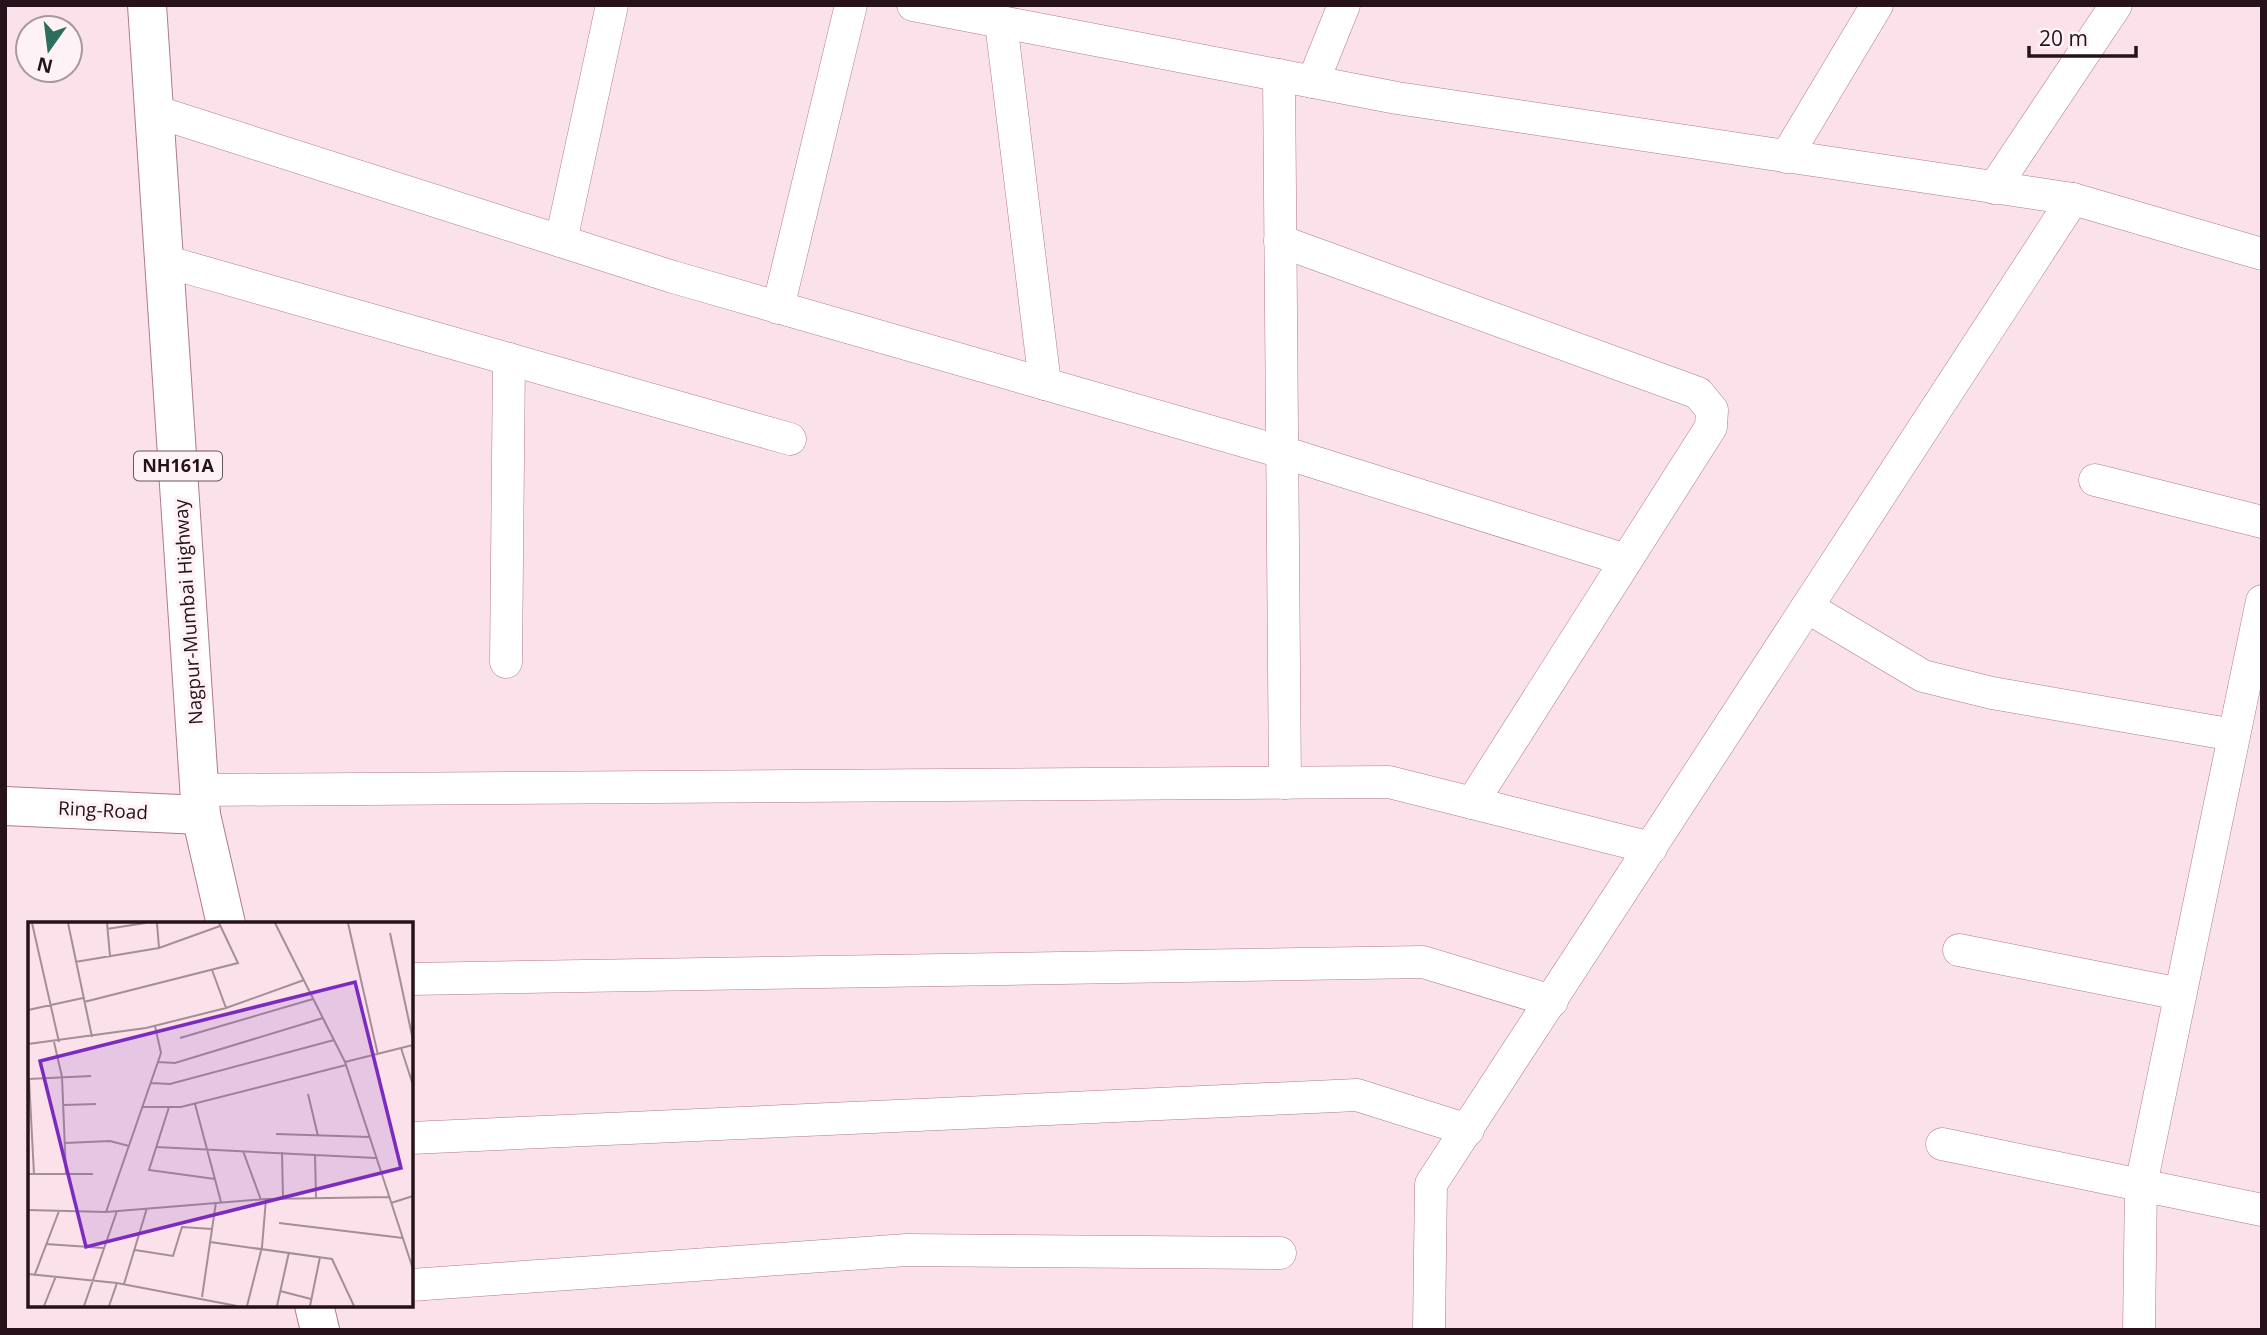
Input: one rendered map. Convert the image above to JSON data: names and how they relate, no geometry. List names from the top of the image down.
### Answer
{
  "streets": {
    "main road": ["NH161A", "Nagpur-Mumbai Highway", "Ring-Road"]
  },
  "crossings": [
    ["Nagpur-Mumbai Highway", "Ring-Road"]
  ],
  "scale_bar": "20 m",
  "north": "bottom"
}
